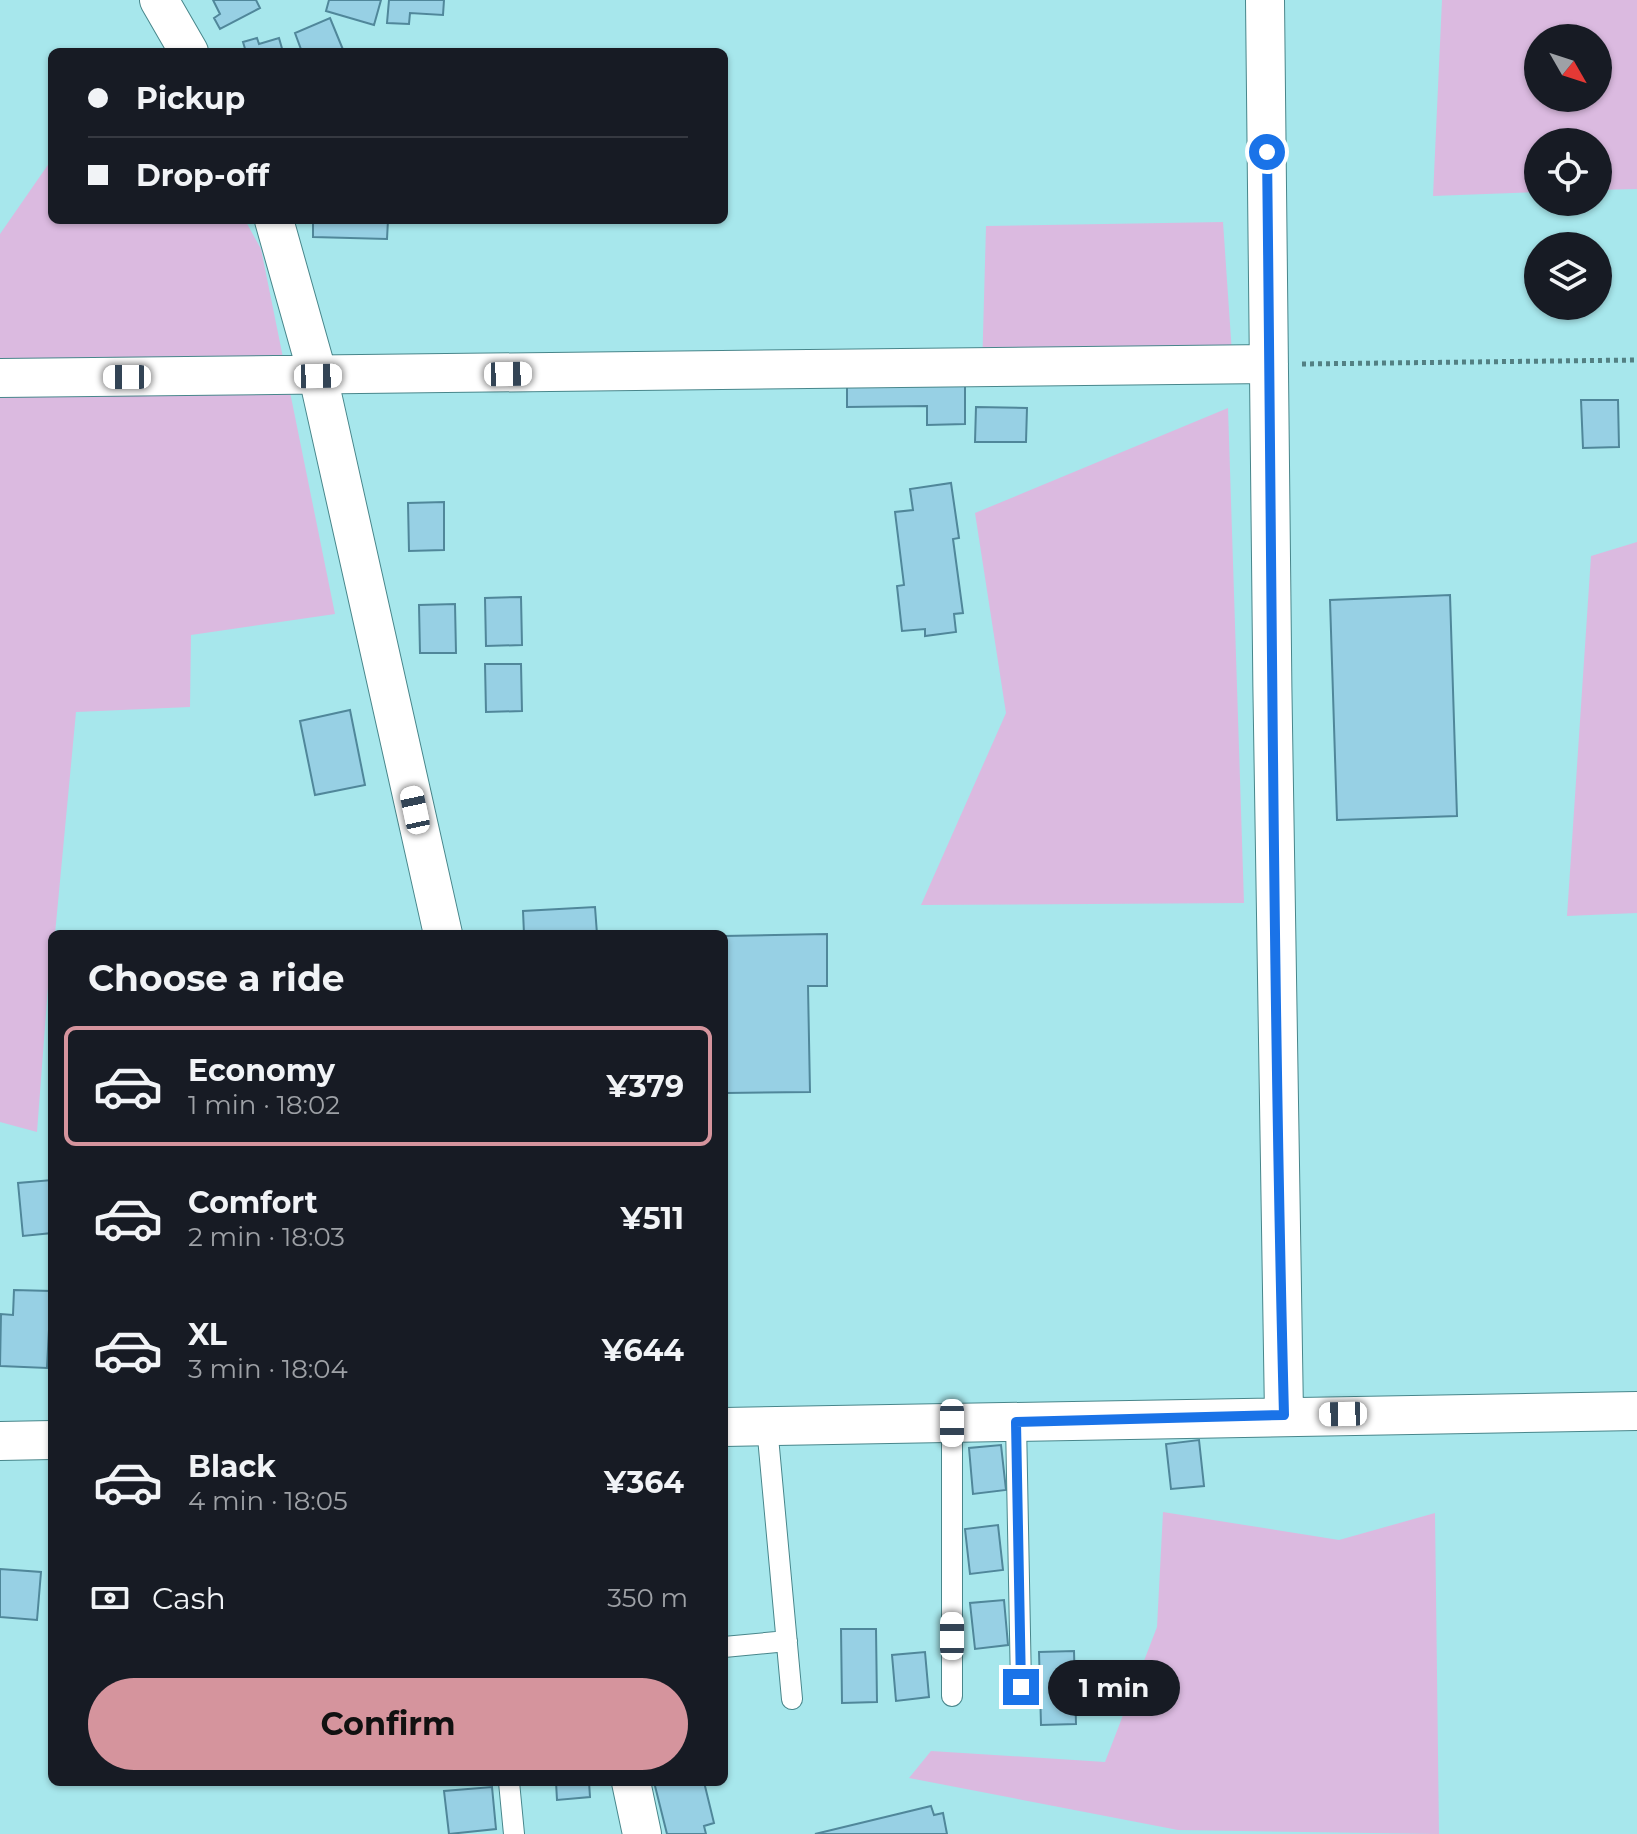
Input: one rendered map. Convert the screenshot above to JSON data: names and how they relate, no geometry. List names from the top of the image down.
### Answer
{
  "north": "bottom right",
  "page": {
    "banner": ["Pickup", "Drop-off"],
    "heading": "Choose a ride",
    "list": [
      {
        "name": "Economy",
        "note": "1 min · 18:02",
        "value": "¥379"
      },
      {
        "name": "Comfort",
        "note": "2 min · 18:03",
        "value": "¥511"
      },
      {
        "name": "XL",
        "note": "3 min · 18:04",
        "value": "¥644"
      },
      {
        "name": "Black",
        "note": "4 min · 18:05",
        "value": "¥364"
      }
    ],
    "pay": ["Cash", "350 m"],
    "bubble": "1 min",
    "buttons": "Confirm"
  }
}
